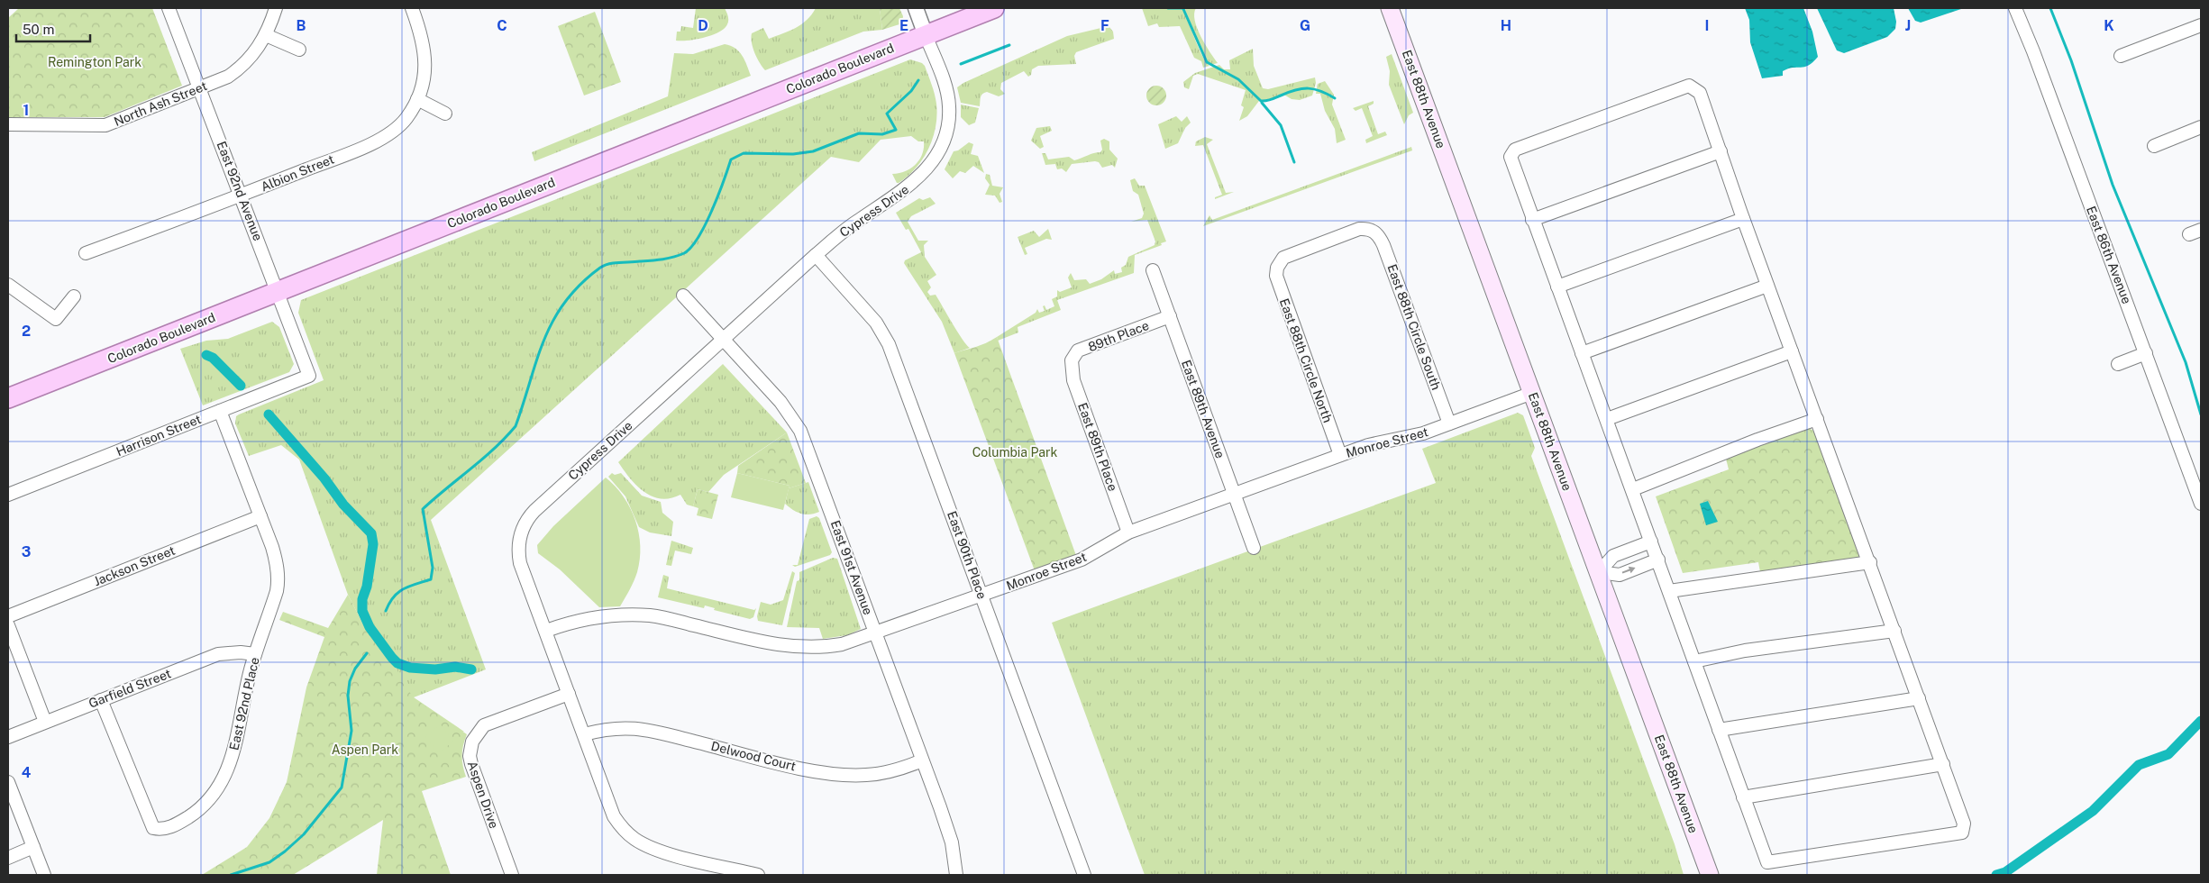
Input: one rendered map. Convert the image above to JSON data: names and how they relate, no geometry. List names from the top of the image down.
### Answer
{
  "streets": {
    "main road": ["Colorado Boulevard", "East 88th Avenue"],
    "street": [
      "North Ash Street",
      "Albion Street",
      "East 92nd Avenue",
      "Cypress Drive",
      "East 86th Avenue",
      "East 88th Circle South",
      "89th Place",
      "East 88th Circle North",
      "East 89th Avenue",
      "Harrison Street",
      "Monroe Street",
      "East 89th Place",
      "East 90th Place",
      "Jackson Street",
      "East 91st Avenue",
      "Garfield Street",
      "East 92nd Place",
      "Delwood Court",
      "Aspen Drive"
    ]
  },
  "crossings": [
    ["Colorado Boulevard", "East 92nd Avenue"],
    ["Colorado Boulevard", "Cypress Drive"],
    ["East 88th Avenue", "Monroe Street"],
    ["North Ash Street", "East 92nd Avenue"],
    ["Albion Street", "East 92nd Avenue"],
    ["East 92nd Avenue", "Harrison Street"],
    ["Cypress Drive", "Monroe Street"],
    ["Cypress Drive", "East 90th Place"],
    ["Cypress Drive", "East 91st Avenue"],
    ["Cypress Drive", "Delwood Court"],
    ["Cypress Drive", "Aspen Drive"],
    ["East 88th Circle South", "East 88th Circle North"],
    ["East 88th Circle South", "Monroe Street"],
    ["89th Place", "East 89th Avenue"],
    ["89th Place", "East 89th Place"],
    ["East 88th Circle North", "Monroe Street"],
    ["East 89th Avenue", "Monroe Street"],
    ["Harrison Street", "East 92nd Place"],
    ["Monroe Street", "East 89th Place"],
    ["Monroe Street", "East 90th Place"],
    ["Monroe Street", "East 91st Avenue"],
    ["Jackson Street", "East 92nd Place"],
    ["East 91st Avenue", "Delwood Court"],
    ["Garfield Street", "East 92nd Place"]
  ],
  "parks": ["Remington Park", "Columbia Park", "Aspen Park"],
  "scale_bar": "50 m",
  "grid": {
    "columns": [
      "B",
      "C",
      "D",
      "E",
      "F",
      "G",
      "H",
      "I",
      "J",
      "K"
    ],
    "rows": [
      "1",
      "2",
      "3",
      "4"
    ]
  }
}
